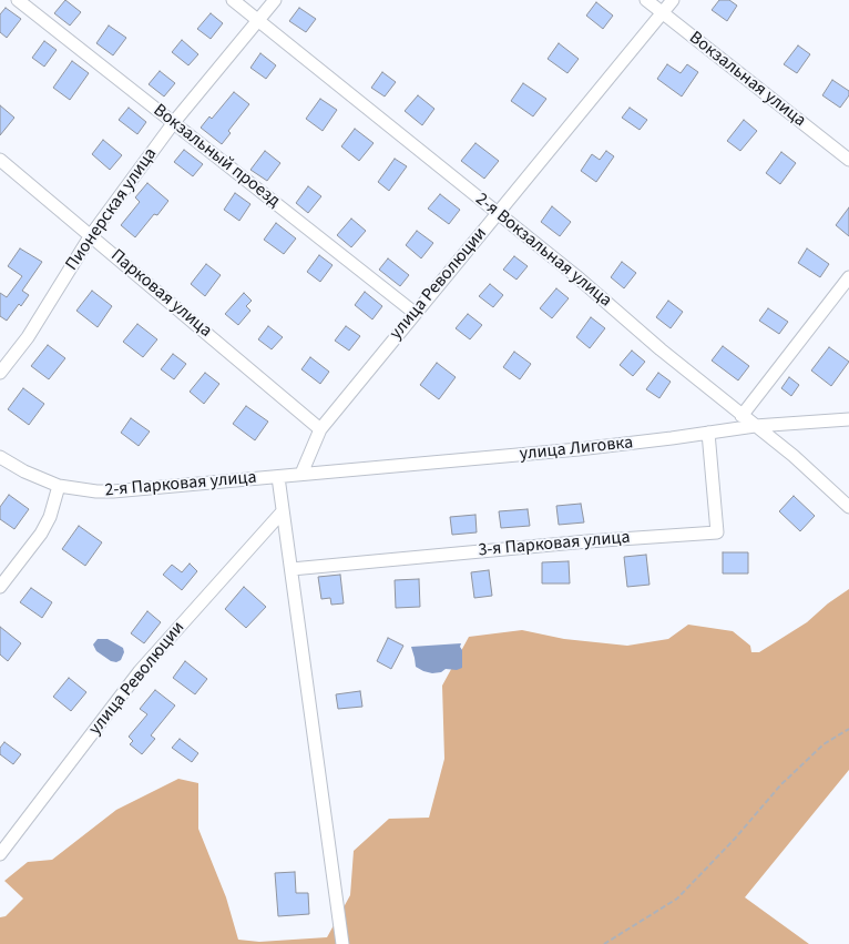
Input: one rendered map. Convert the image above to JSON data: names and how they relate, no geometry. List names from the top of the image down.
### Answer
{
  "streets": {
    "street": [
      "Вокзальная улица",
      "Вокзальный проезд",
      "Пионерская улица",
      "2-я Вокзальная улица",
      "улица Революции",
      "Парковая улица",
      "улица Лиговка",
      "2-я Парковая улица",
      "3-я Парковая улица"
    ]
  },
  "crossings": [
    ["Вокзальная улица", "улица Революции"],
    ["Вокзальный проезд", "Пионерская улица"],
    ["Вокзальный проезд", "улица Революции"],
    ["Пионерская улица", "2-я Вокзальная улица"],
    ["Пионерская улица", "Парковая улица"],
    ["2-я Вокзальная улица", "улица Революции"],
    ["2-я Вокзальная улица", "улица Лиговка"],
    ["улица Революции", "Парковая улица"],
    ["улица Революции", "улица Лиговка"],
    ["улица Революции", "2-я Парковая улица"],
    ["улица Лиговка", "2-я Парковая улица"],
    ["улица Лиговка", "3-я Парковая улица"]
  ]
}
